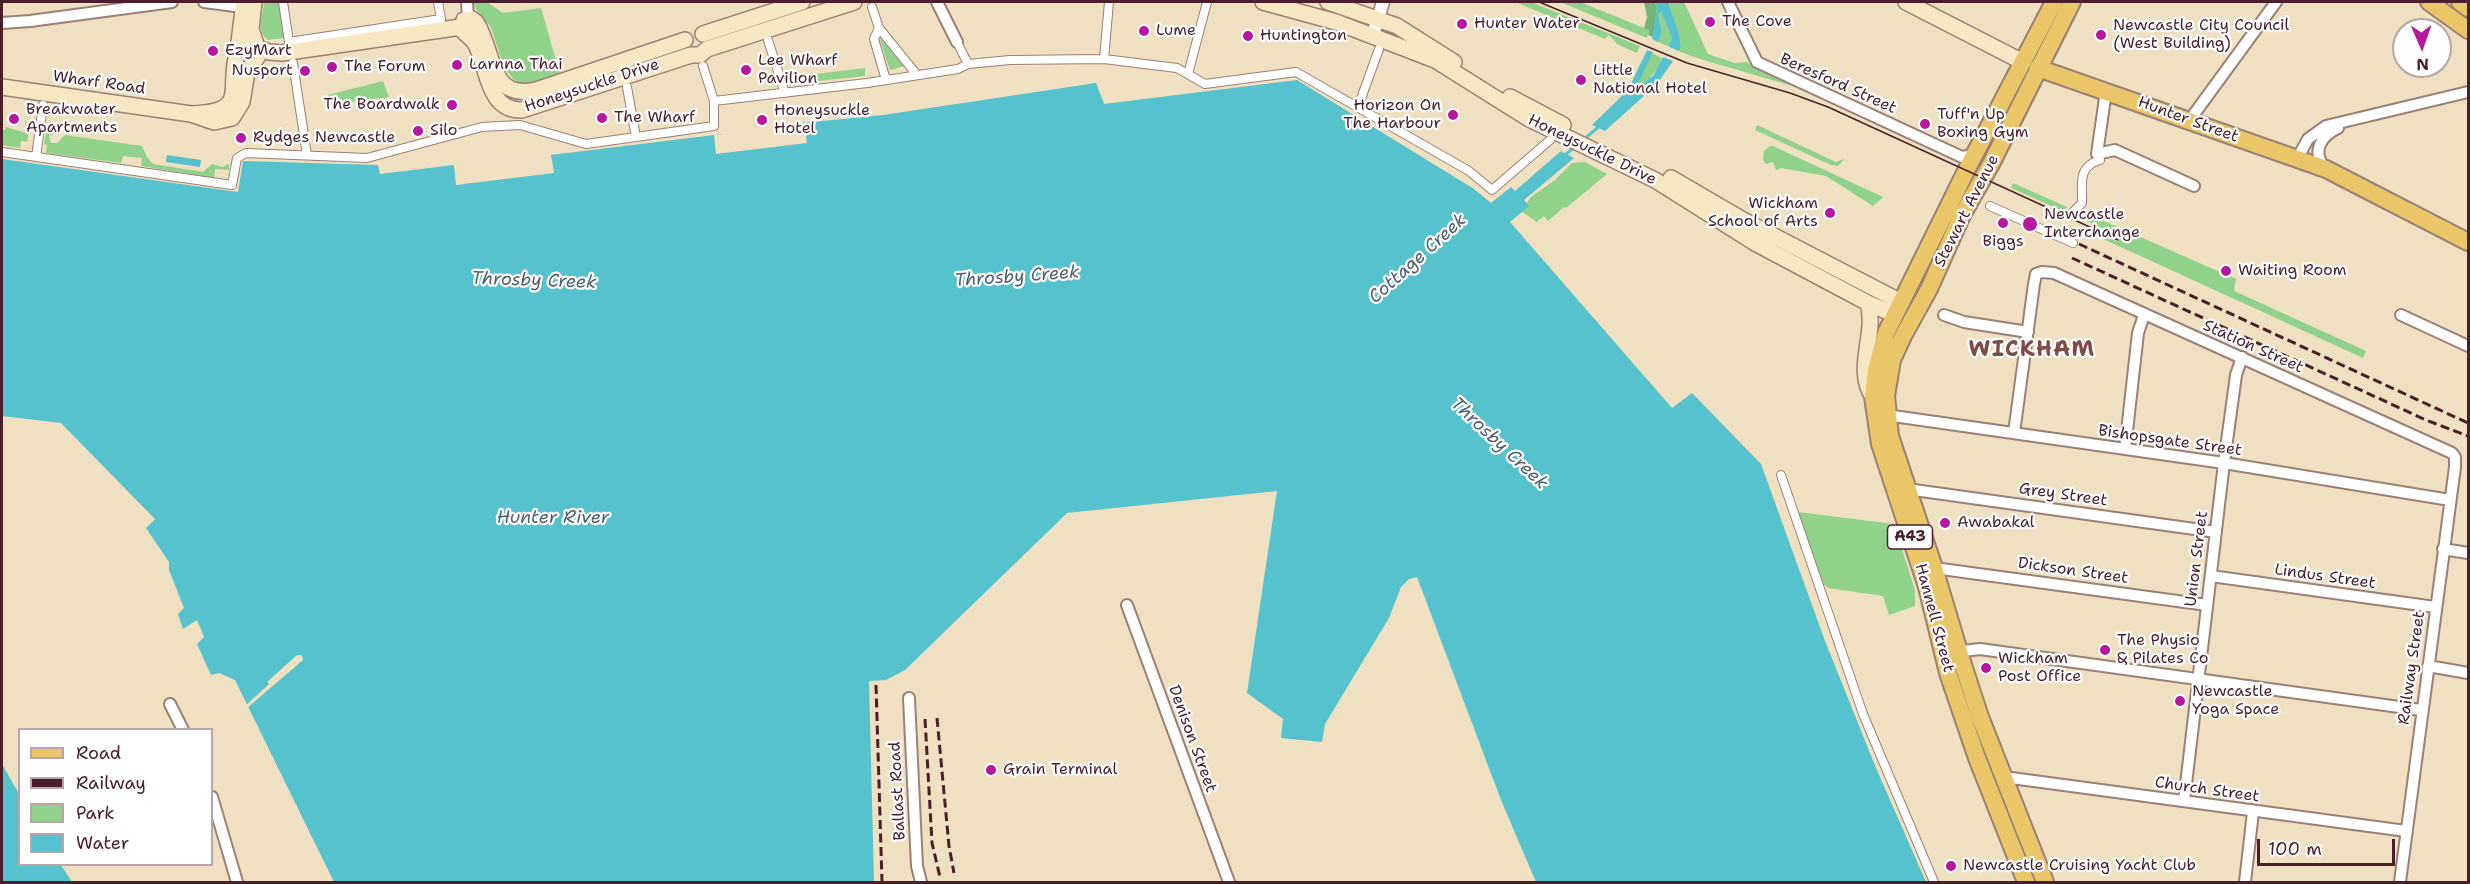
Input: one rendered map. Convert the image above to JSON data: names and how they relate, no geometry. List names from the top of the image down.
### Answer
{
  "streets": {
    "main road": [
      "Wharf Road",
      "Honeysuckle Drive",
      "Hunter Street",
      "Stewart Avenue",
      "A43",
      "Hannell Street"
    ],
    "street": [
      "Beresford Street",
      "Station Street",
      "Bishopsgate Street",
      "Grey Street",
      "Union Street",
      "Dickson Street",
      "Lindus Street",
      "Railway Street",
      "Denison Street",
      "Church Street",
      "Ballast Road"
    ]
  },
  "crossings": [
    ["Beresford Street", "Stewart Avenue"],
    ["Honeysuckle Drive", "Stewart Avenue"],
    ["Honeysuckle Drive", "Hannell Street"],
    ["Hunter Street", "Stewart Avenue"],
    ["Stewart Avenue", "Hannell Street"],
    ["Station Street", "Union Street"],
    ["Station Street", "Railway Street"],
    ["Bishopsgate Street", "Union Street"],
    ["Bishopsgate Street", "Hannell Street"],
    ["Bishopsgate Street", "Railway Street"],
    ["Grey Street", "Union Street"],
    ["Grey Street", "Hannell Street"],
    ["Union Street", "Dickson Street"],
    ["Union Street", "Lindus Street"],
    ["Union Street", "Church Street"],
    ["Dickson Street", "Hannell Street"],
    ["Lindus Street", "Railway Street"],
    ["Hannell Street", "Church Street"],
    ["Railway Street", "Church Street"]
  ],
  "districts": ["WICKHAM"],
  "water": ["Cottage Creek", "Throsby Creek", "Hunter River"],
  "places": [
    "The Cove",
    "Hunter Water",
    "Lume",
    "Newcastle City Council (West Building)",
    "Huntington",
    "EzyMart",
    "Larnna Thai",
    "The Forum",
    "Lee Wharf Pavilion",
    "Nusport",
    "Little National Hotel",
    "The Boardwalk",
    "Horizon On The Harbour",
    "The Wharf",
    "Breakwater Apartments",
    "Honeysuckle Hotel",
    "Tuff'n Up Boxing Gym",
    "Silo",
    "Rydges Newcastle",
    "Wickham School of Arts",
    "Biggs",
    "Newcastle Interchange",
    "Waiting Room",
    "Awabakal",
    "The Physio & Pilates Co",
    "Wickham Post Office",
    "Newcastle Yoga Space",
    "Grain Terminal",
    "Newcastle Cruising Yacht Club"
  ],
  "legend": [
    "Road",
    "Railway",
    "Park",
    "Water"
  ],
  "scale_bar": "100 m",
  "north": "bottom"
}
